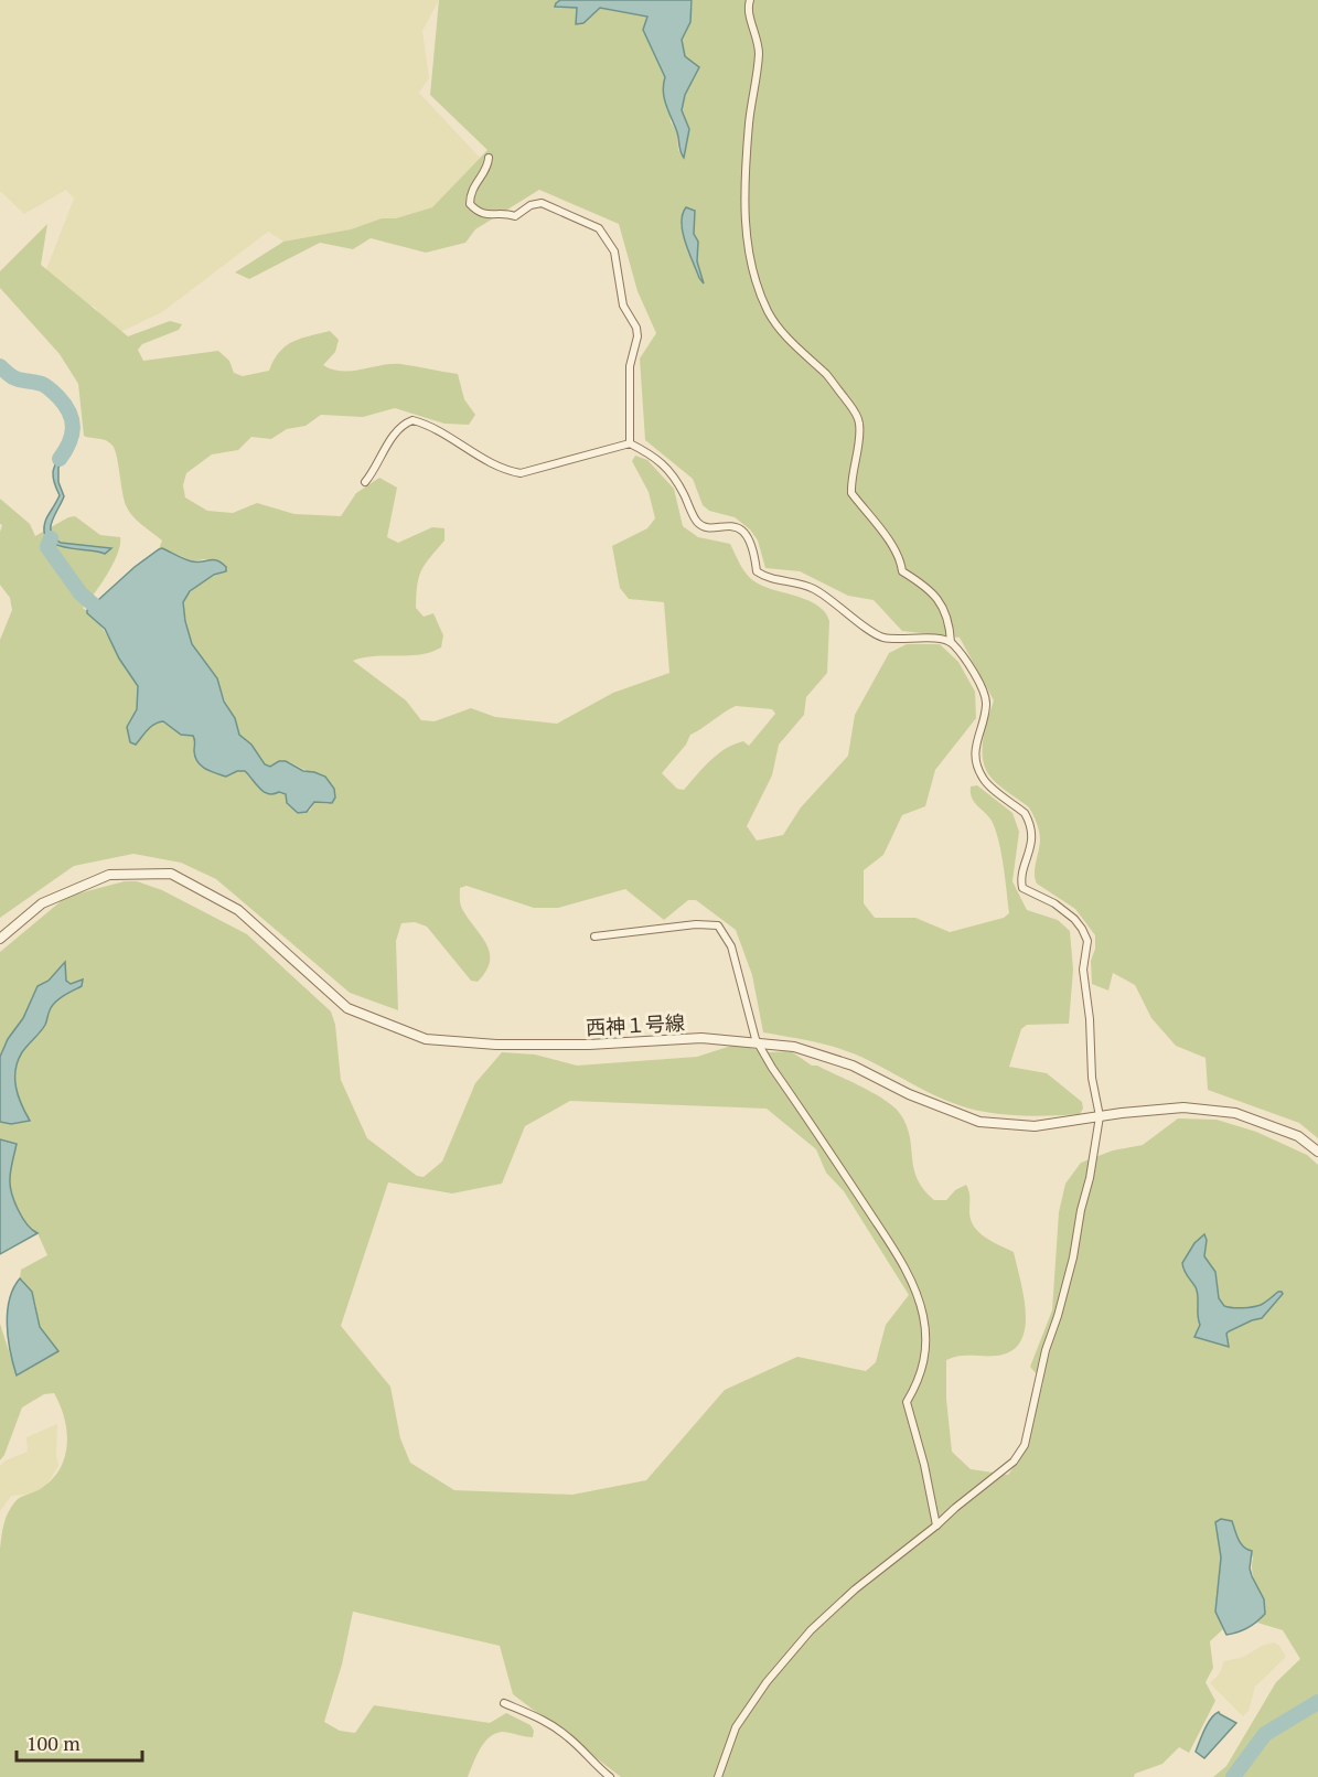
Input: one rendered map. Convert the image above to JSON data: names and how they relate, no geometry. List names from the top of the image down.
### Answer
{
  "streets": {
    "street": ["西神１号線"]
  },
  "scale_bar": "100 m"
}
